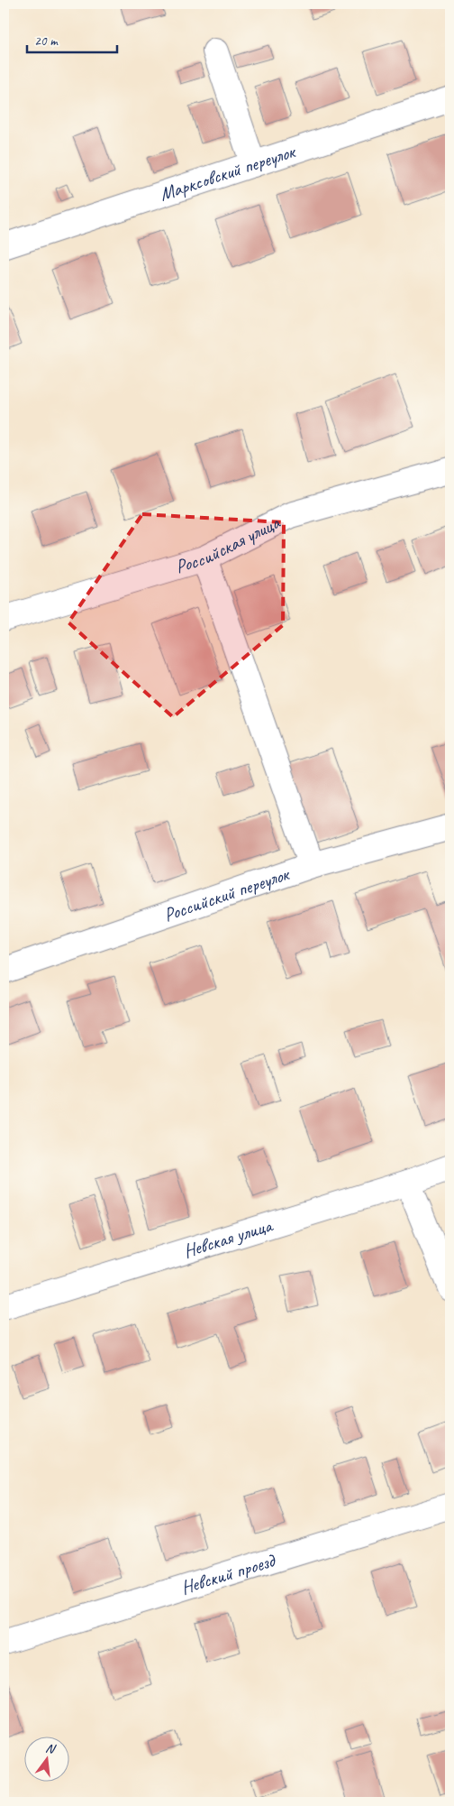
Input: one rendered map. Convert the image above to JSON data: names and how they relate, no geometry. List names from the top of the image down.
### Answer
{
  "streets": {
    "street": [
      "Марксовский переулок",
      "Российская улица",
      "Российский переулок",
      "Невская улица",
      "Невский проезд"
    ]
  },
  "scale_bar": "20 m",
  "north": "top"
}
